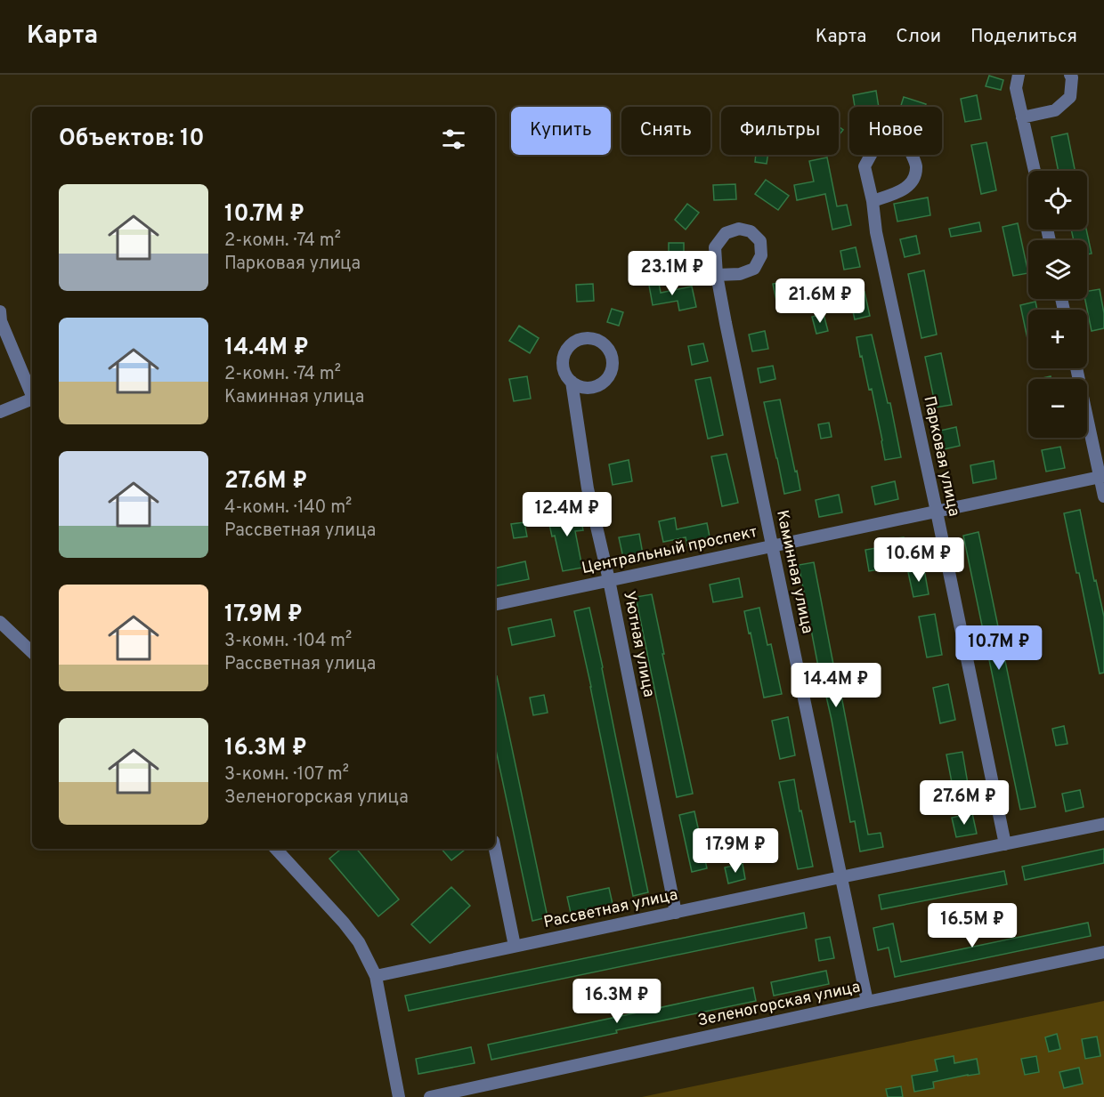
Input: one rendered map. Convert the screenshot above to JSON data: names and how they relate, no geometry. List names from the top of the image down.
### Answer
{
  "streets": {
    "street": [
      "Парковая улица",
      "Центральный проспект",
      "Каминная улица",
      "Уютная улица",
      "Рассветная улица",
      "Зеленогорская улица"
    ]
  },
  "crossings": [
    ["Парковая улица", "Центральный проспект"],
    ["Парковая улица", "Рассветная улица"],
    ["Центральный проспект", "Каминная улица"],
    ["Центральный проспект", "Уютная улица"],
    ["Каминная улица", "Рассветная улица"],
    ["Каминная улица", "Зеленогорская улица"],
    ["Уютная улица", "Рассветная улица"]
  ],
  "page": {
    "header": "Карта",
    "nav": ["Карта", "Слои", "Поделиться"],
    "chip": [
      "Купить",
      "Снять",
      "Фильтры",
      "Новое"
    ],
    "heading": "Объектов: 10",
    "map_buttons": ["+", "−"],
    "list": [
      {
        "name": "10.7M ₽",
        "note": "2-комн. · 74 m² · Парковая улица"
      },
      {
        "name": "14.4M ₽",
        "note": "2-комн. · 74 m² · Каминная улица"
      },
      {
        "name": "27.6M ₽",
        "note": "4-комн. · 140 m² · Рассветная улица"
      },
      {
        "name": "17.9M ₽",
        "note": "3-комн. · 104 m² · Рассветная улица"
      },
      {
        "name": "16.3M ₽",
        "note": "3-комн. · 107 m² · Зеленогорская улица"
      }
    ],
    "price": [
      "23.1M ₽",
      "21.6M ₽",
      "12.4M ₽",
      "10.6M ₽",
      "10.7M ₽",
      "14.4M ₽",
      "27.6M ₽",
      "17.9M ₽",
      "16.5M ₽",
      "16.3M ₽"
    ]
  }
}
